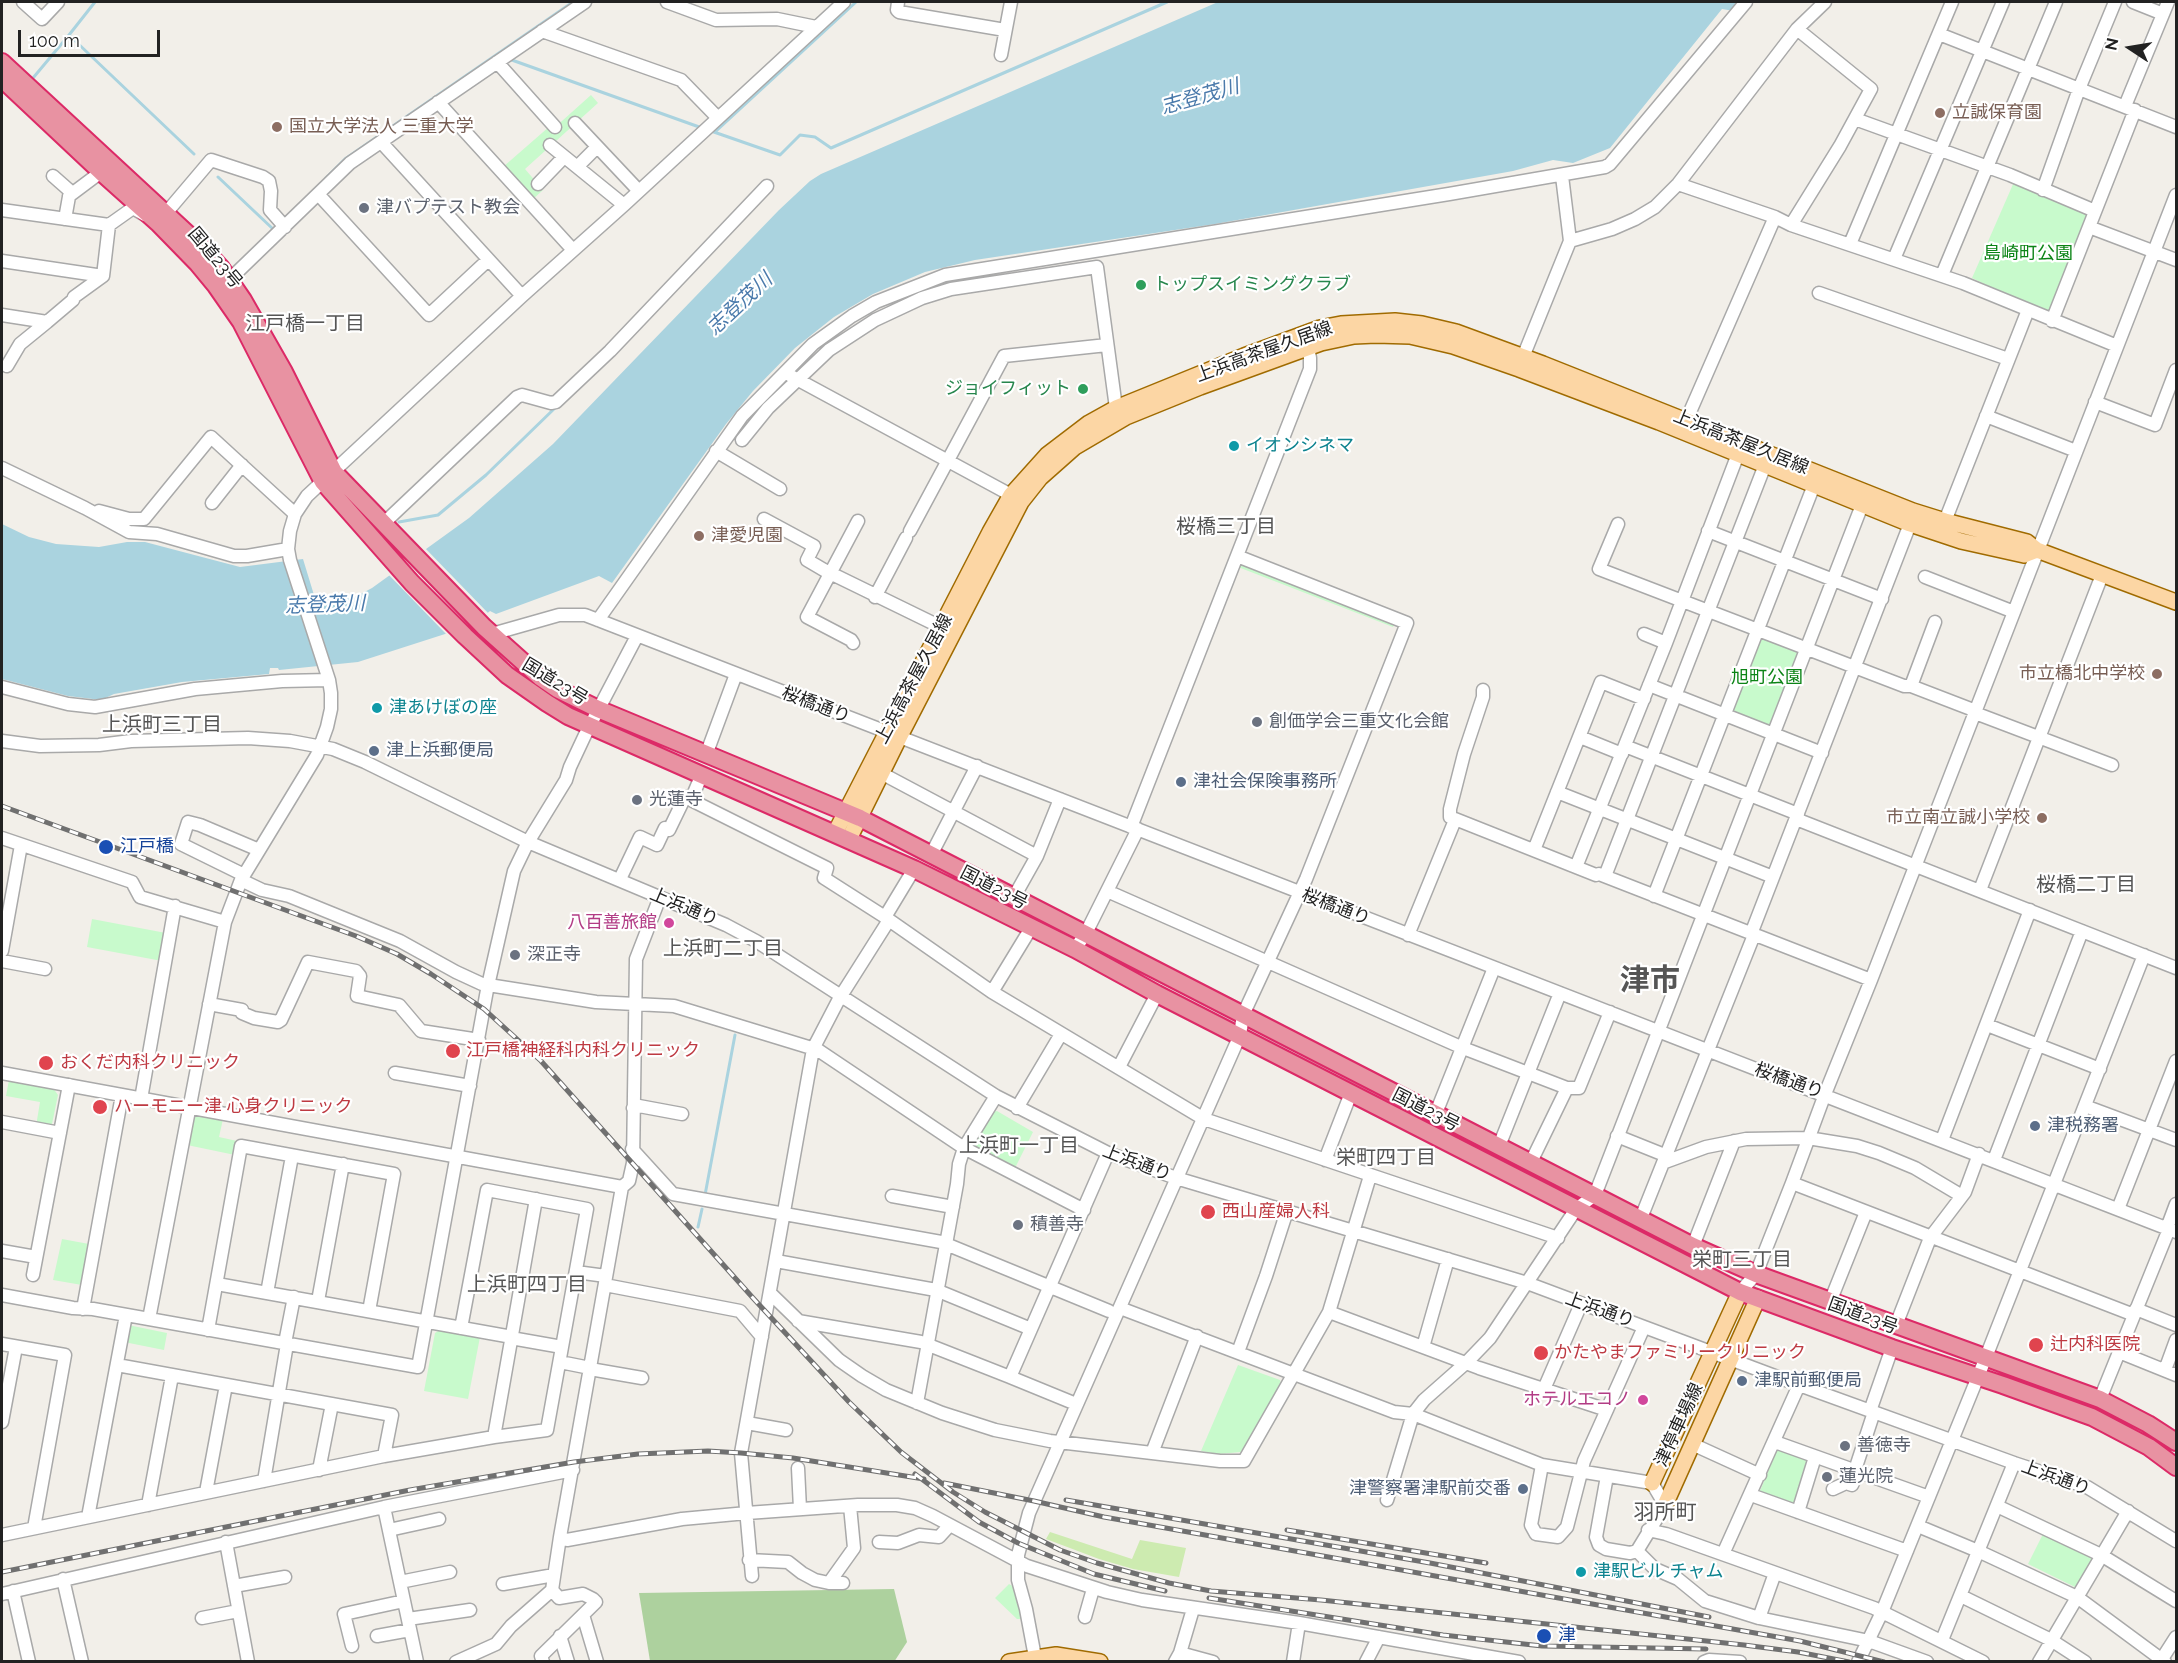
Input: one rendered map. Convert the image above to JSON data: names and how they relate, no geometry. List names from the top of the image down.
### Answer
{
  "streets": {
    "highway": ["国道23号"],
    "main road": ["上浜高茶屋久居線", "津停車場線"],
    "street": ["桜橋通り", "上浜通り"]
  },
  "crossings": [
    ["国道23号", "上浜高茶屋久居線"],
    ["国道23号", "桜橋通り"],
    ["国道23号", "津停車場線"],
    ["上浜高茶屋久居線", "桜橋通り"],
    ["上浜通り", "津停車場線"]
  ],
  "districts": [
    "江戸橋一丁目",
    "桜橋三丁目",
    "上浜町三丁目",
    "桜橋二丁目",
    "上浜町二丁目",
    "津市",
    "上浜町一丁目",
    "栄町四丁目",
    "栄町三丁目",
    "上浜町四丁目",
    "羽所町"
  ],
  "water": ["志登茂川"],
  "parks": ["島崎町公園", "旭町公園"],
  "places": [
    "立誠保育園",
    "国立大学法人 三重大学",
    "津バプテスト教会",
    "トップスイミングクラブ",
    "ジョイフィット",
    "イオンシネマ",
    "津愛児園",
    "市立橋北中学校",
    "津あけぼの座",
    "創価学会三重文化会館",
    "津上浜郵便局",
    "津社会保険事務所",
    "光蓮寺",
    "市立南立誠小学校",
    "江戸橋",
    "八百善旅館",
    "深正寺",
    "江戸橋神経科内科クリニック",
    "おくだ内科クリニック",
    "ハーモニー津 心身クリニック",
    "津税務署",
    "西山産婦人科",
    "積善寺",
    "辻内科医院",
    "かたやまファミリークリニック",
    "津駅前郵便局",
    "ホテルエコノ",
    "善徳寺",
    "蓮光院",
    "津警察署津駅前交番",
    "津駅ビル チャム",
    "津"
  ],
  "scale_bar": "100 m",
  "north": "left"
}
